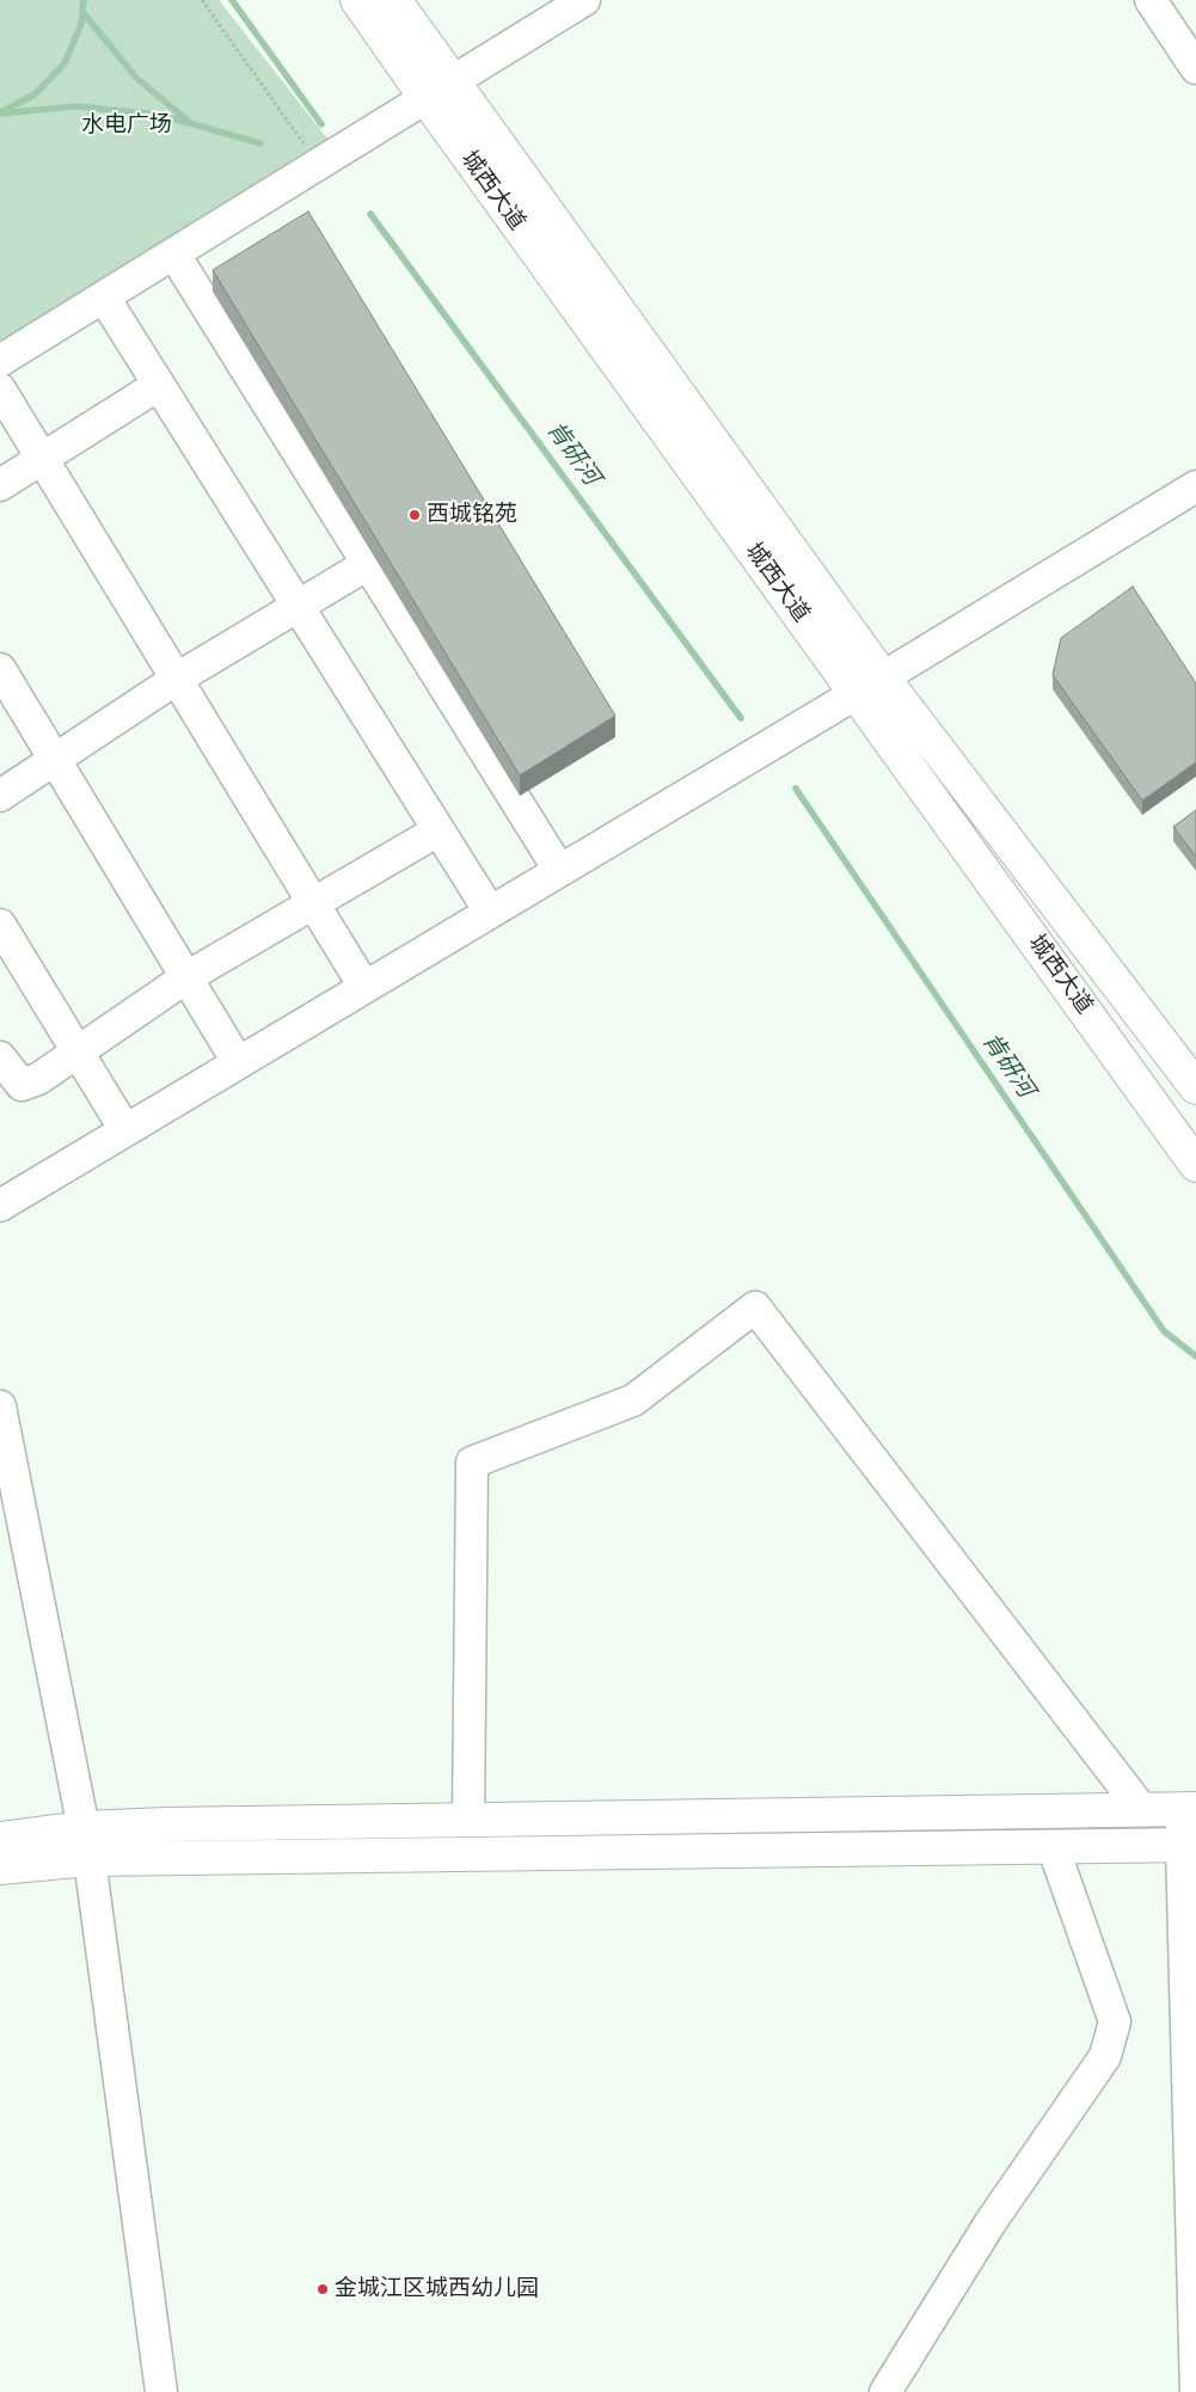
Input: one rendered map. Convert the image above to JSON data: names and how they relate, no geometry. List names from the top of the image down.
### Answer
{
  "streets": {
    "main road": ["城西大道"]
  },
  "water": ["肯研河"],
  "parks": ["水电广场"],
  "places": ["西城铭苑", "金城江区城西幼儿园"]
}
